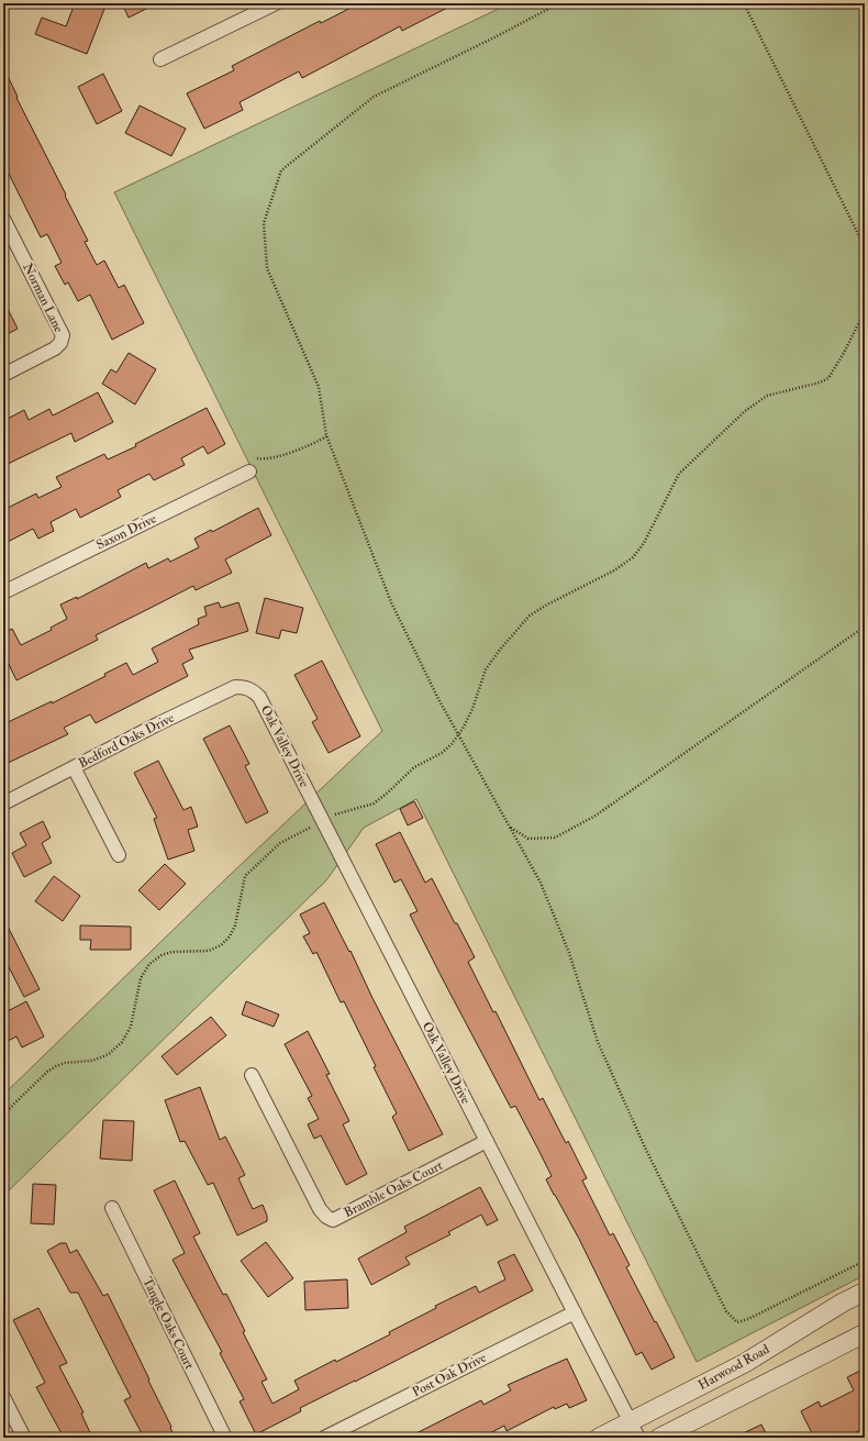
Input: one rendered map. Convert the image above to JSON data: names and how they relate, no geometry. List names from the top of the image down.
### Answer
{
  "streets": {
    "main road": ["Harwood Road"],
    "street": [
      "Norman Lane",
      "Saxon Drive",
      "Bedford Oaks Drive",
      "Oak Valley Drive",
      "Bramble Oaks Court",
      "Tangle Oaks Court",
      "Post Oak Drive"
    ]
  },
  "crossings": [
    ["Bedford Oaks Drive", "Oak Valley Drive"],
    ["Oak Valley Drive", "Bramble Oaks Court"],
    ["Oak Valley Drive", "Harwood Road"],
    ["Oak Valley Drive", "Post Oak Drive"]
  ]
}
